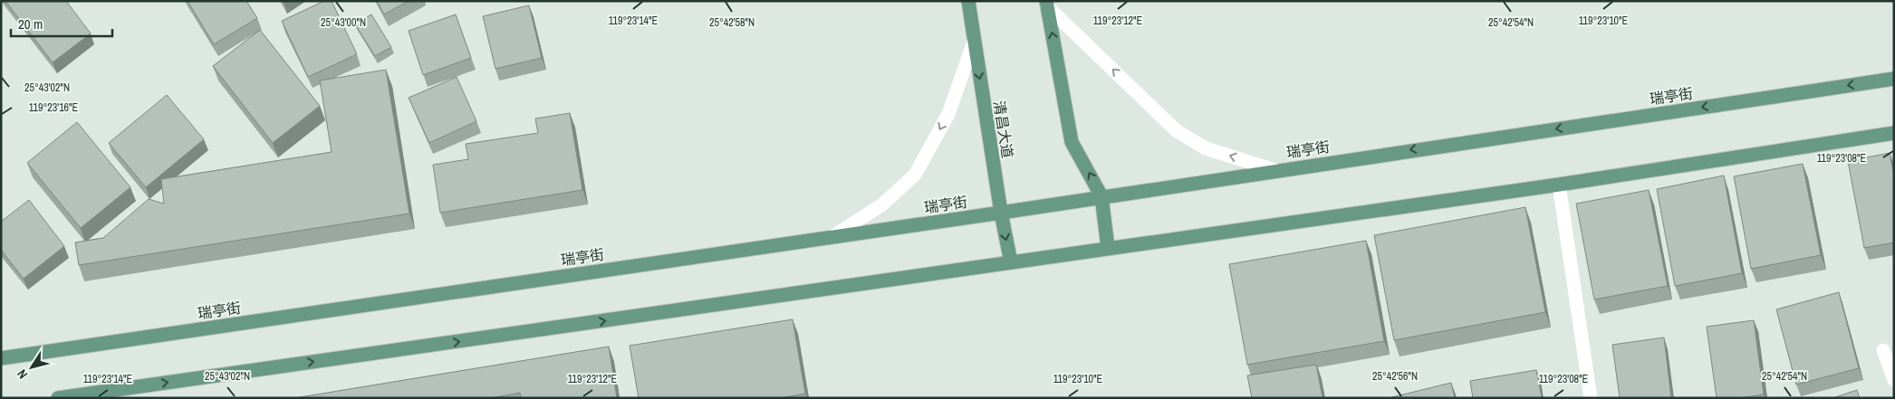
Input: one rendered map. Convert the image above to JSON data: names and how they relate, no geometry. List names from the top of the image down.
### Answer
{
  "streets": {
    "main road": ["瑞亭街", "清昌大道"]
  },
  "crossings": [
    ["瑞亭街", "清昌大道"]
  ],
  "scale_bar": "20 m",
  "north": "bottom left",
  "coordinates": [
    "119°23'14\"E",
    "119°23'12\"E",
    "119°23'10\"E",
    "25°43'00\"N",
    "25°42'58\"N",
    "25°42'54\"N",
    "25°43'02\"N",
    "119°23'16\"E",
    "119°23'08\"E",
    "25°42'56\"N"
  ]
}
